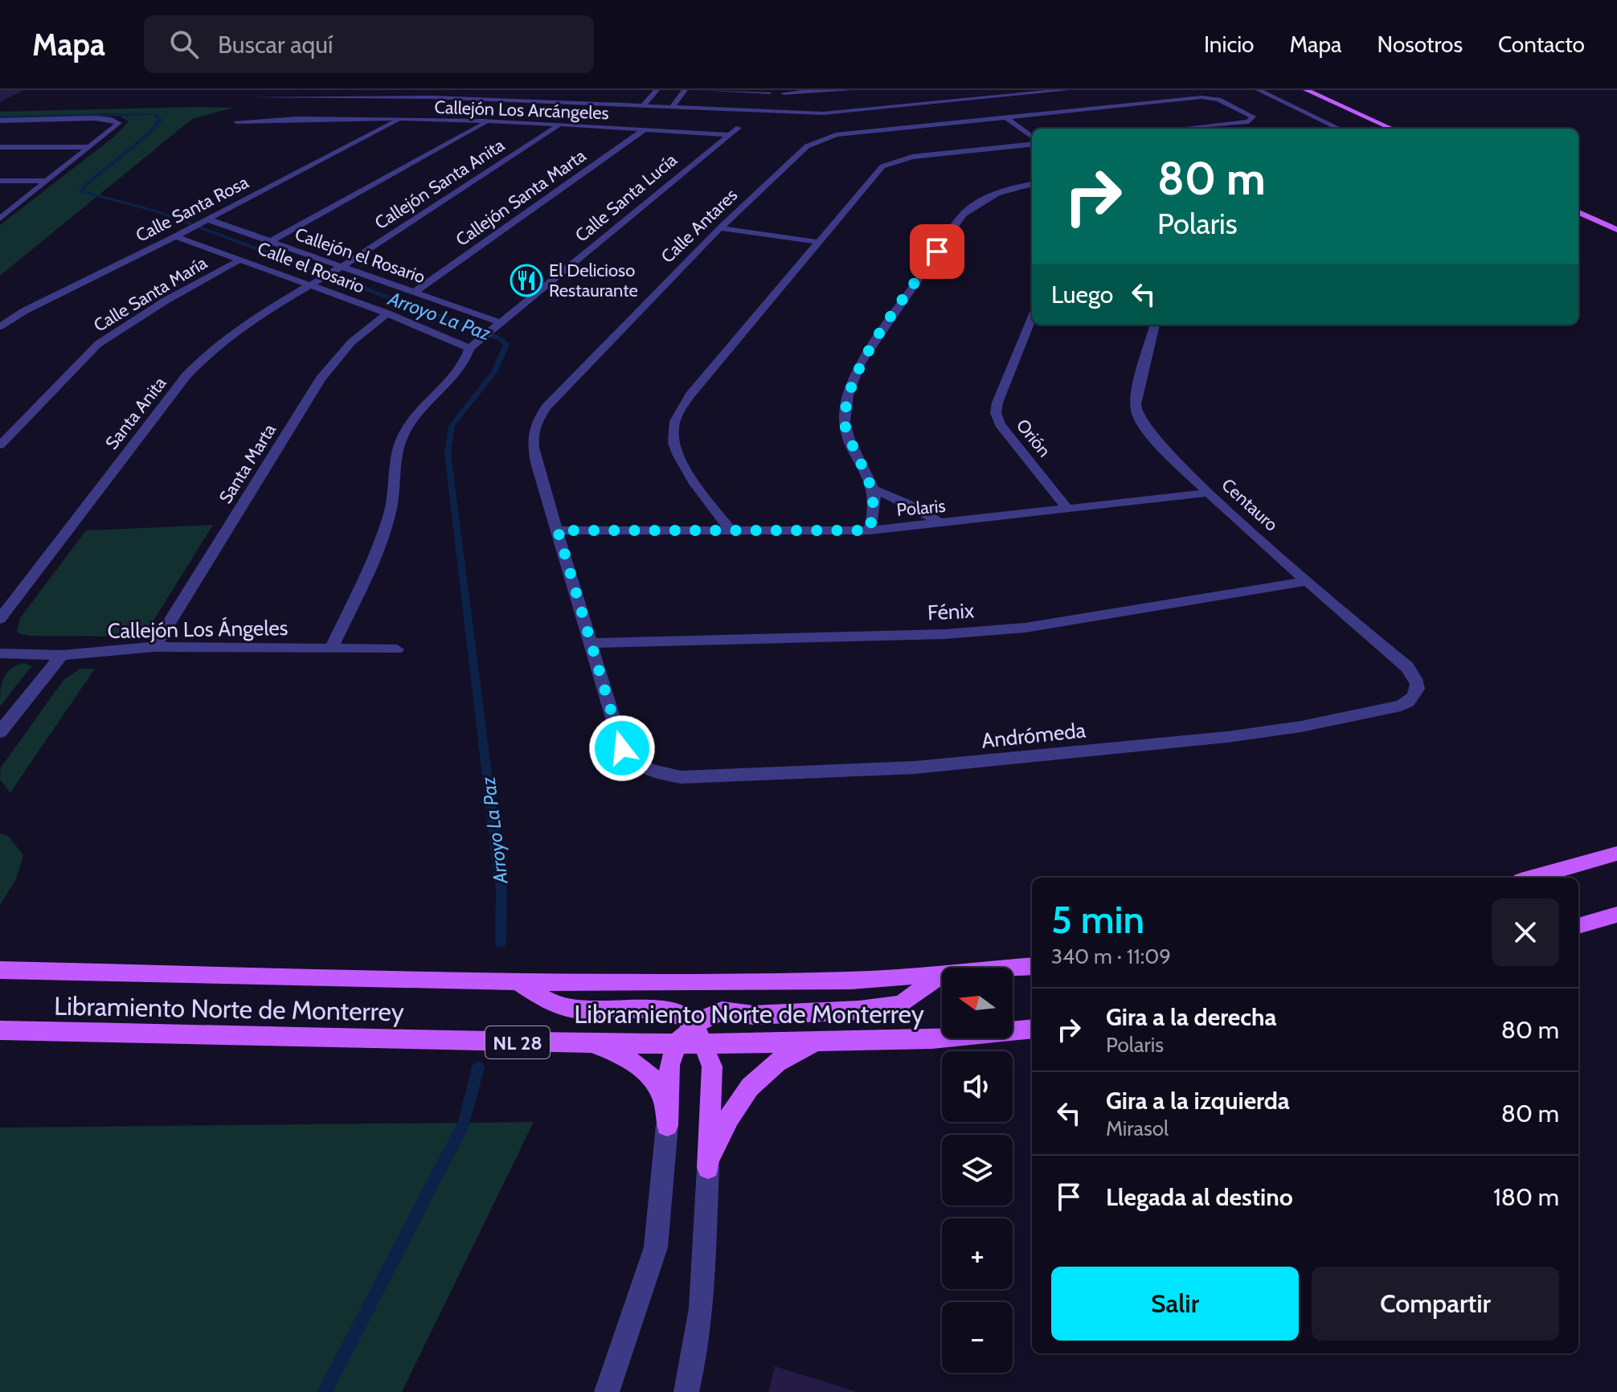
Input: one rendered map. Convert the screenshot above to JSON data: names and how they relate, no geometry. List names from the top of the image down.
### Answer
{
  "streets": {
    "main road": ["Libramiento Norte de Monterrey", "NL 28"],
    "street": [
      "Callejón Los Arcángeles",
      "Callejón Santa Anita",
      "Callejón Santa Marta",
      "Calle Santa Lucía",
      "Calle Santa Rosa",
      "Calle Antares",
      "Callejón el Rosario",
      "Calle el Rosario",
      "Calle Santa María",
      "Santa Anita",
      "Orión",
      "Santa Marta",
      "Centauro",
      "Polaris",
      "Fénix",
      "Callejón Los Ángeles",
      "Andrómeda"
    ]
  },
  "crossings": [
    ["Callejón Los Arcángeles", "Callejón Santa Anita"],
    ["Callejón Los Arcángeles", "Callejón Santa Marta"],
    ["Callejón Los Arcángeles", "Calle Santa Lucía"],
    ["Callejón Los Arcángeles", "Calle Santa Rosa"],
    ["Callejón Santa Anita", "Callejón el Rosario"],
    ["Callejón Santa Anita", "Santa Anita"],
    ["Callejón Santa Marta", "Callejón el Rosario"],
    ["Calle Santa Lucía", "Callejón el Rosario"],
    ["Calle Santa Lucía", "Calle el Rosario"],
    ["Calle Santa Lucía", "Callejón Los Ángeles"],
    ["Calle Santa Rosa", "Callejón el Rosario"],
    ["Calle Santa Rosa", "Calle el Rosario"],
    ["Calle Antares", "Polaris"],
    ["Calle Antares", "Fénix"],
    ["Calle Antares", "Andrómeda"],
    ["Callejón el Rosario", "Santa Anita"],
    ["Calle el Rosario", "Calle Santa María"],
    ["Calle el Rosario", "Santa Anita"],
    ["Calle el Rosario", "Santa Marta"],
    ["Orión", "Polaris"],
    ["Santa Marta", "Callejón Los Ángeles"],
    ["Centauro", "Polaris"],
    ["Centauro", "Fénix"],
    ["Centauro", "Andrómeda"]
  ],
  "water": ["Arroyo La Paz"],
  "places": {
    "restaurant": ["El Delicioso Restaurante"]
  },
  "north": "left",
  "page": {
    "header": "Mapa",
    "search": "Buscar aquí",
    "nav": [
      "Inicio",
      "Mapa",
      "Nosotros",
      "Contacto"
    ],
    "turn": ["80 m", "Polaris"],
    "then": "Luego",
    "heading": ["5 min", "340 m · 11:09"],
    "map_buttons": ["+", "−"],
    "list": [
      {
        "name": "Gira a la derecha",
        "note": "Polaris",
        "value": "80 m"
      },
      {
        "name": "Gira a la izquierda",
        "note": "Mirasol",
        "value": "80 m"
      },
      {
        "name": "Llegada al destino",
        "value": "180 m"
      }
    ],
    "buttons": ["Salir", "Compartir"]
  }
}
